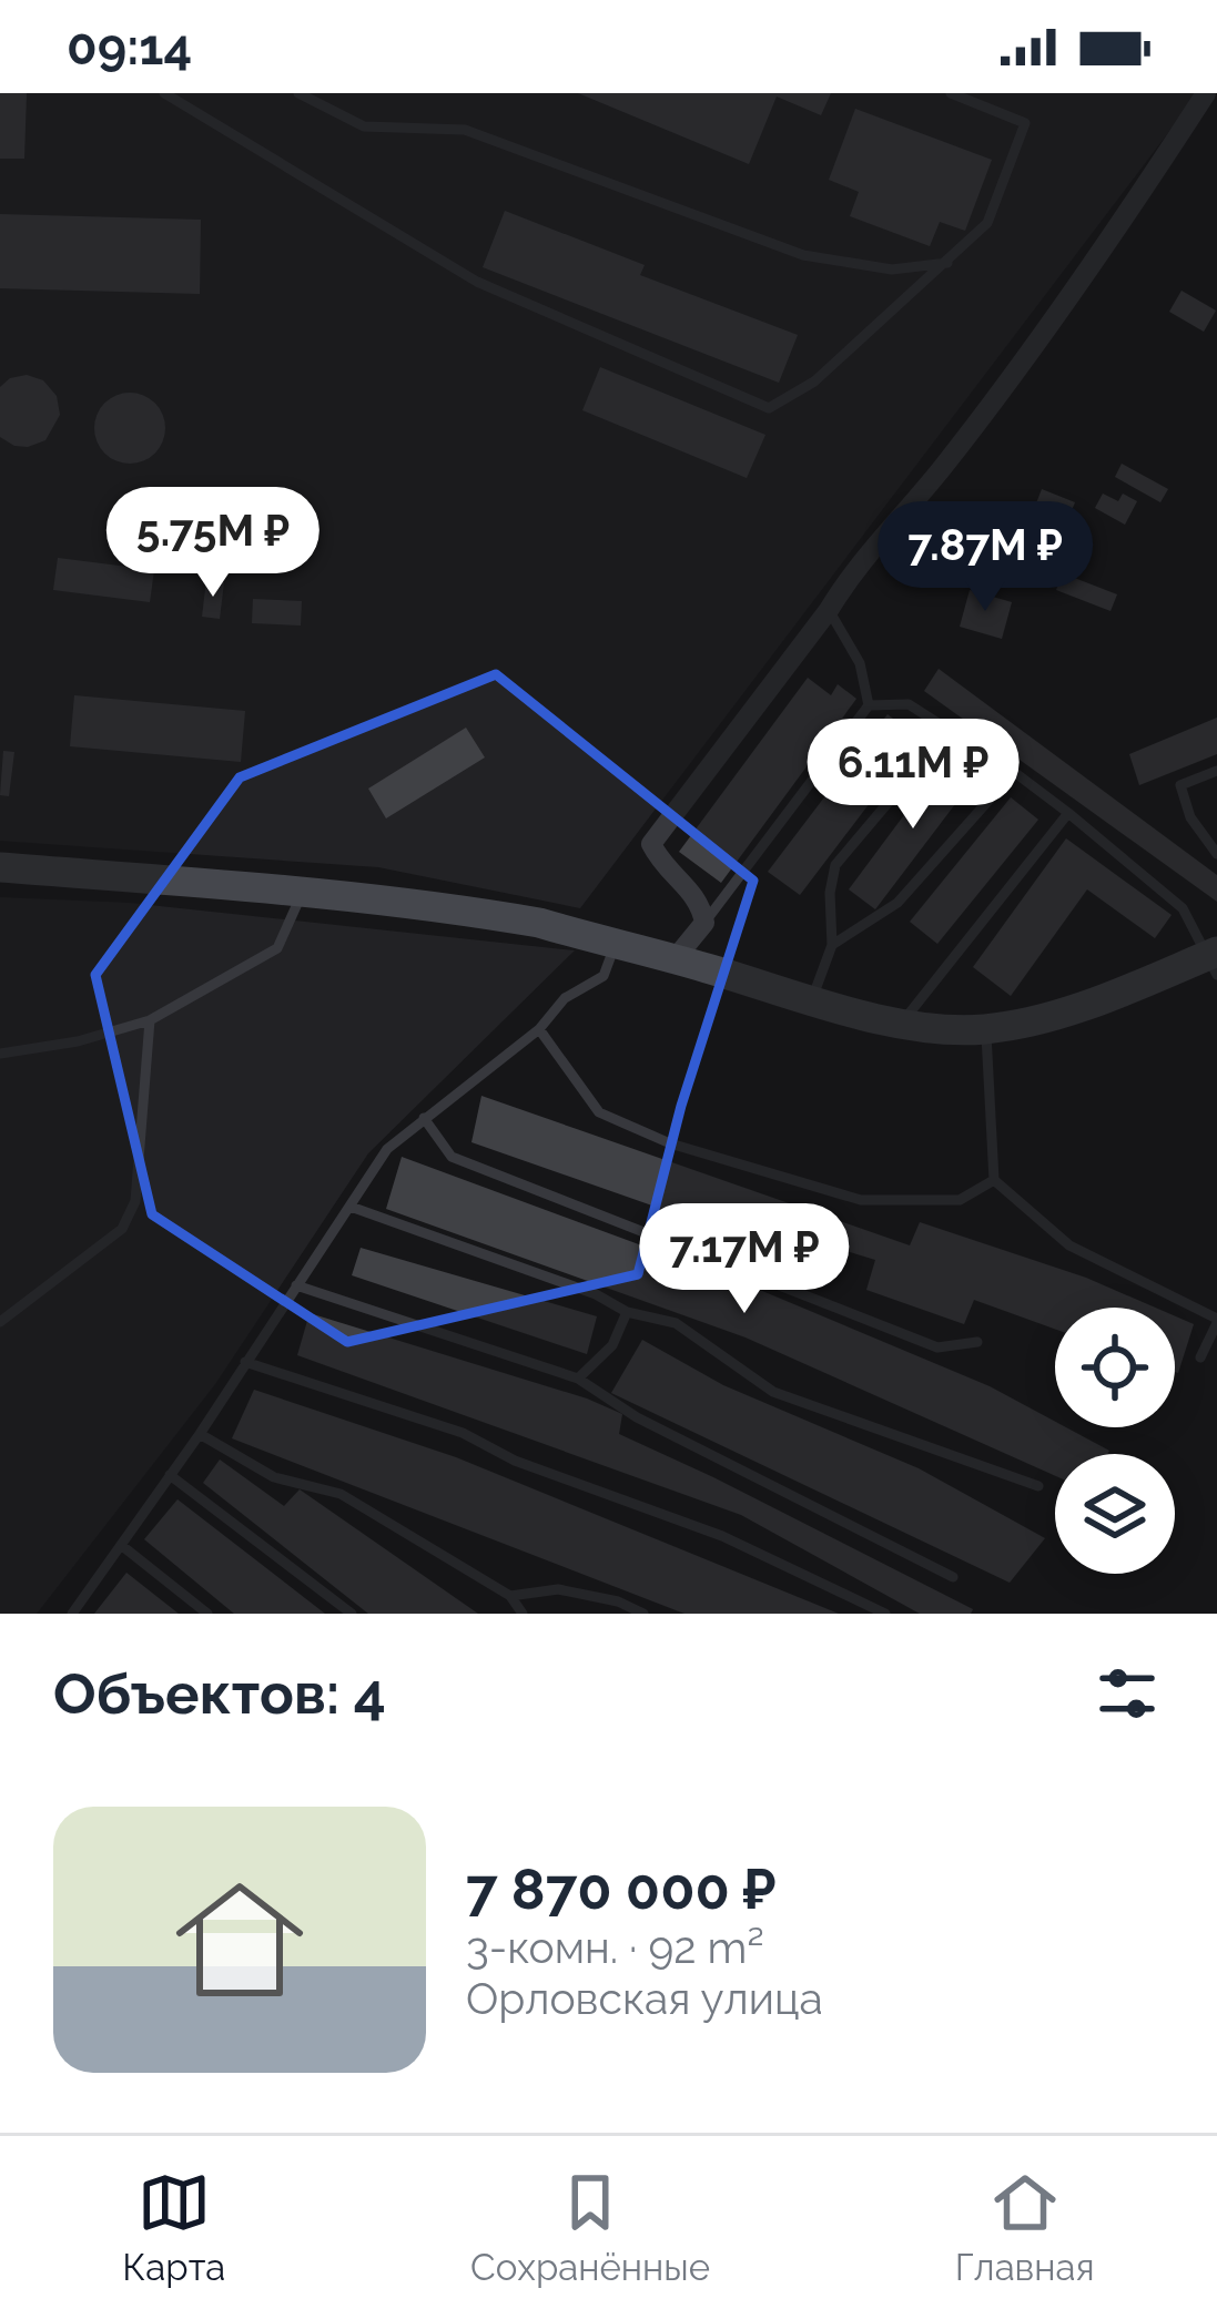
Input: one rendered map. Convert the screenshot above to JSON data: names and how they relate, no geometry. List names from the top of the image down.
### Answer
{
  "page": {
    "status": "09:14",
    "price": [
      "5.75M ₽",
      "7.87M ₽",
      "6.11M ₽",
      "7.17M ₽"
    ],
    "heading": "Объектов: 4",
    "list": [
      {
        "name": "7 870 000 ₽",
        "note": "3-комн. · 92 m² · Орловская улица"
      }
    ],
    "tabs": ["Карта", "Сохранённые", "Главная"]
  }
}
